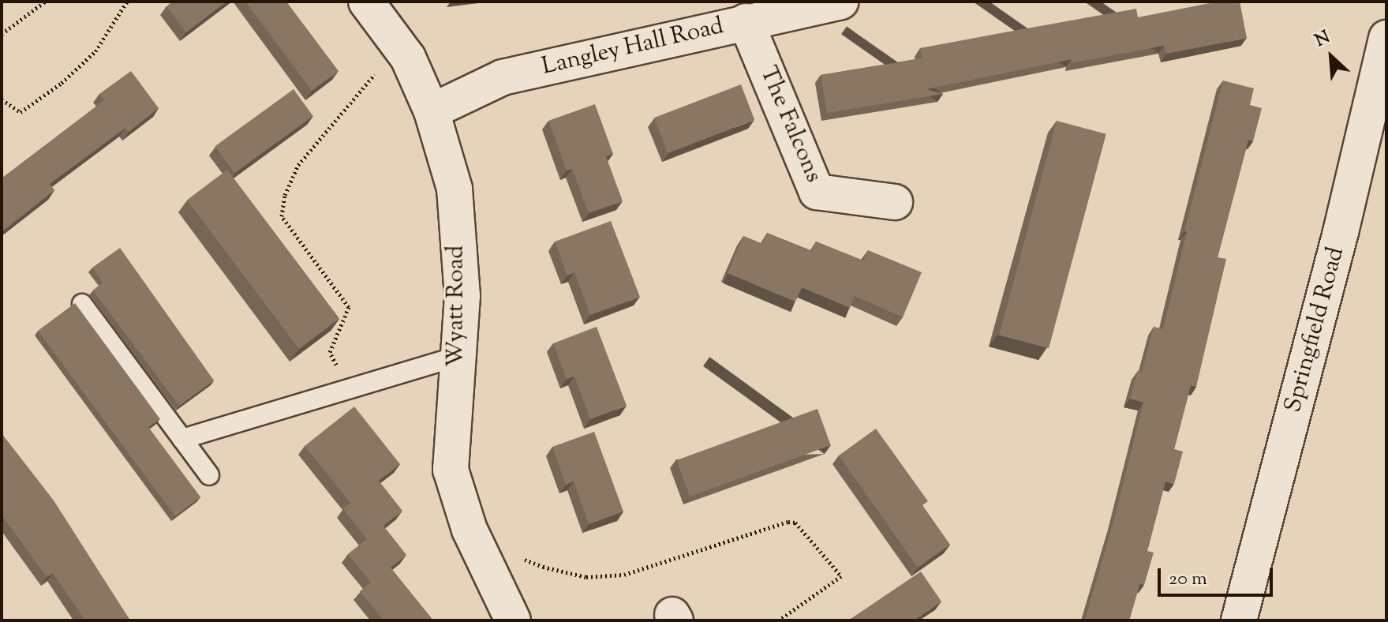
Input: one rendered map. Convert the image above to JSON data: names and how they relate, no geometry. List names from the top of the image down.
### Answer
{
  "streets": {
    "street": [
      "Langley Hall Road",
      "The Falcons",
      "Wyatt Road",
      "Springfield Road"
    ]
  },
  "crossings": [
    ["Langley Hall Road", "The Falcons"],
    ["Langley Hall Road", "Wyatt Road"]
  ],
  "scale_bar": "20 m",
  "north": "top left"
}
